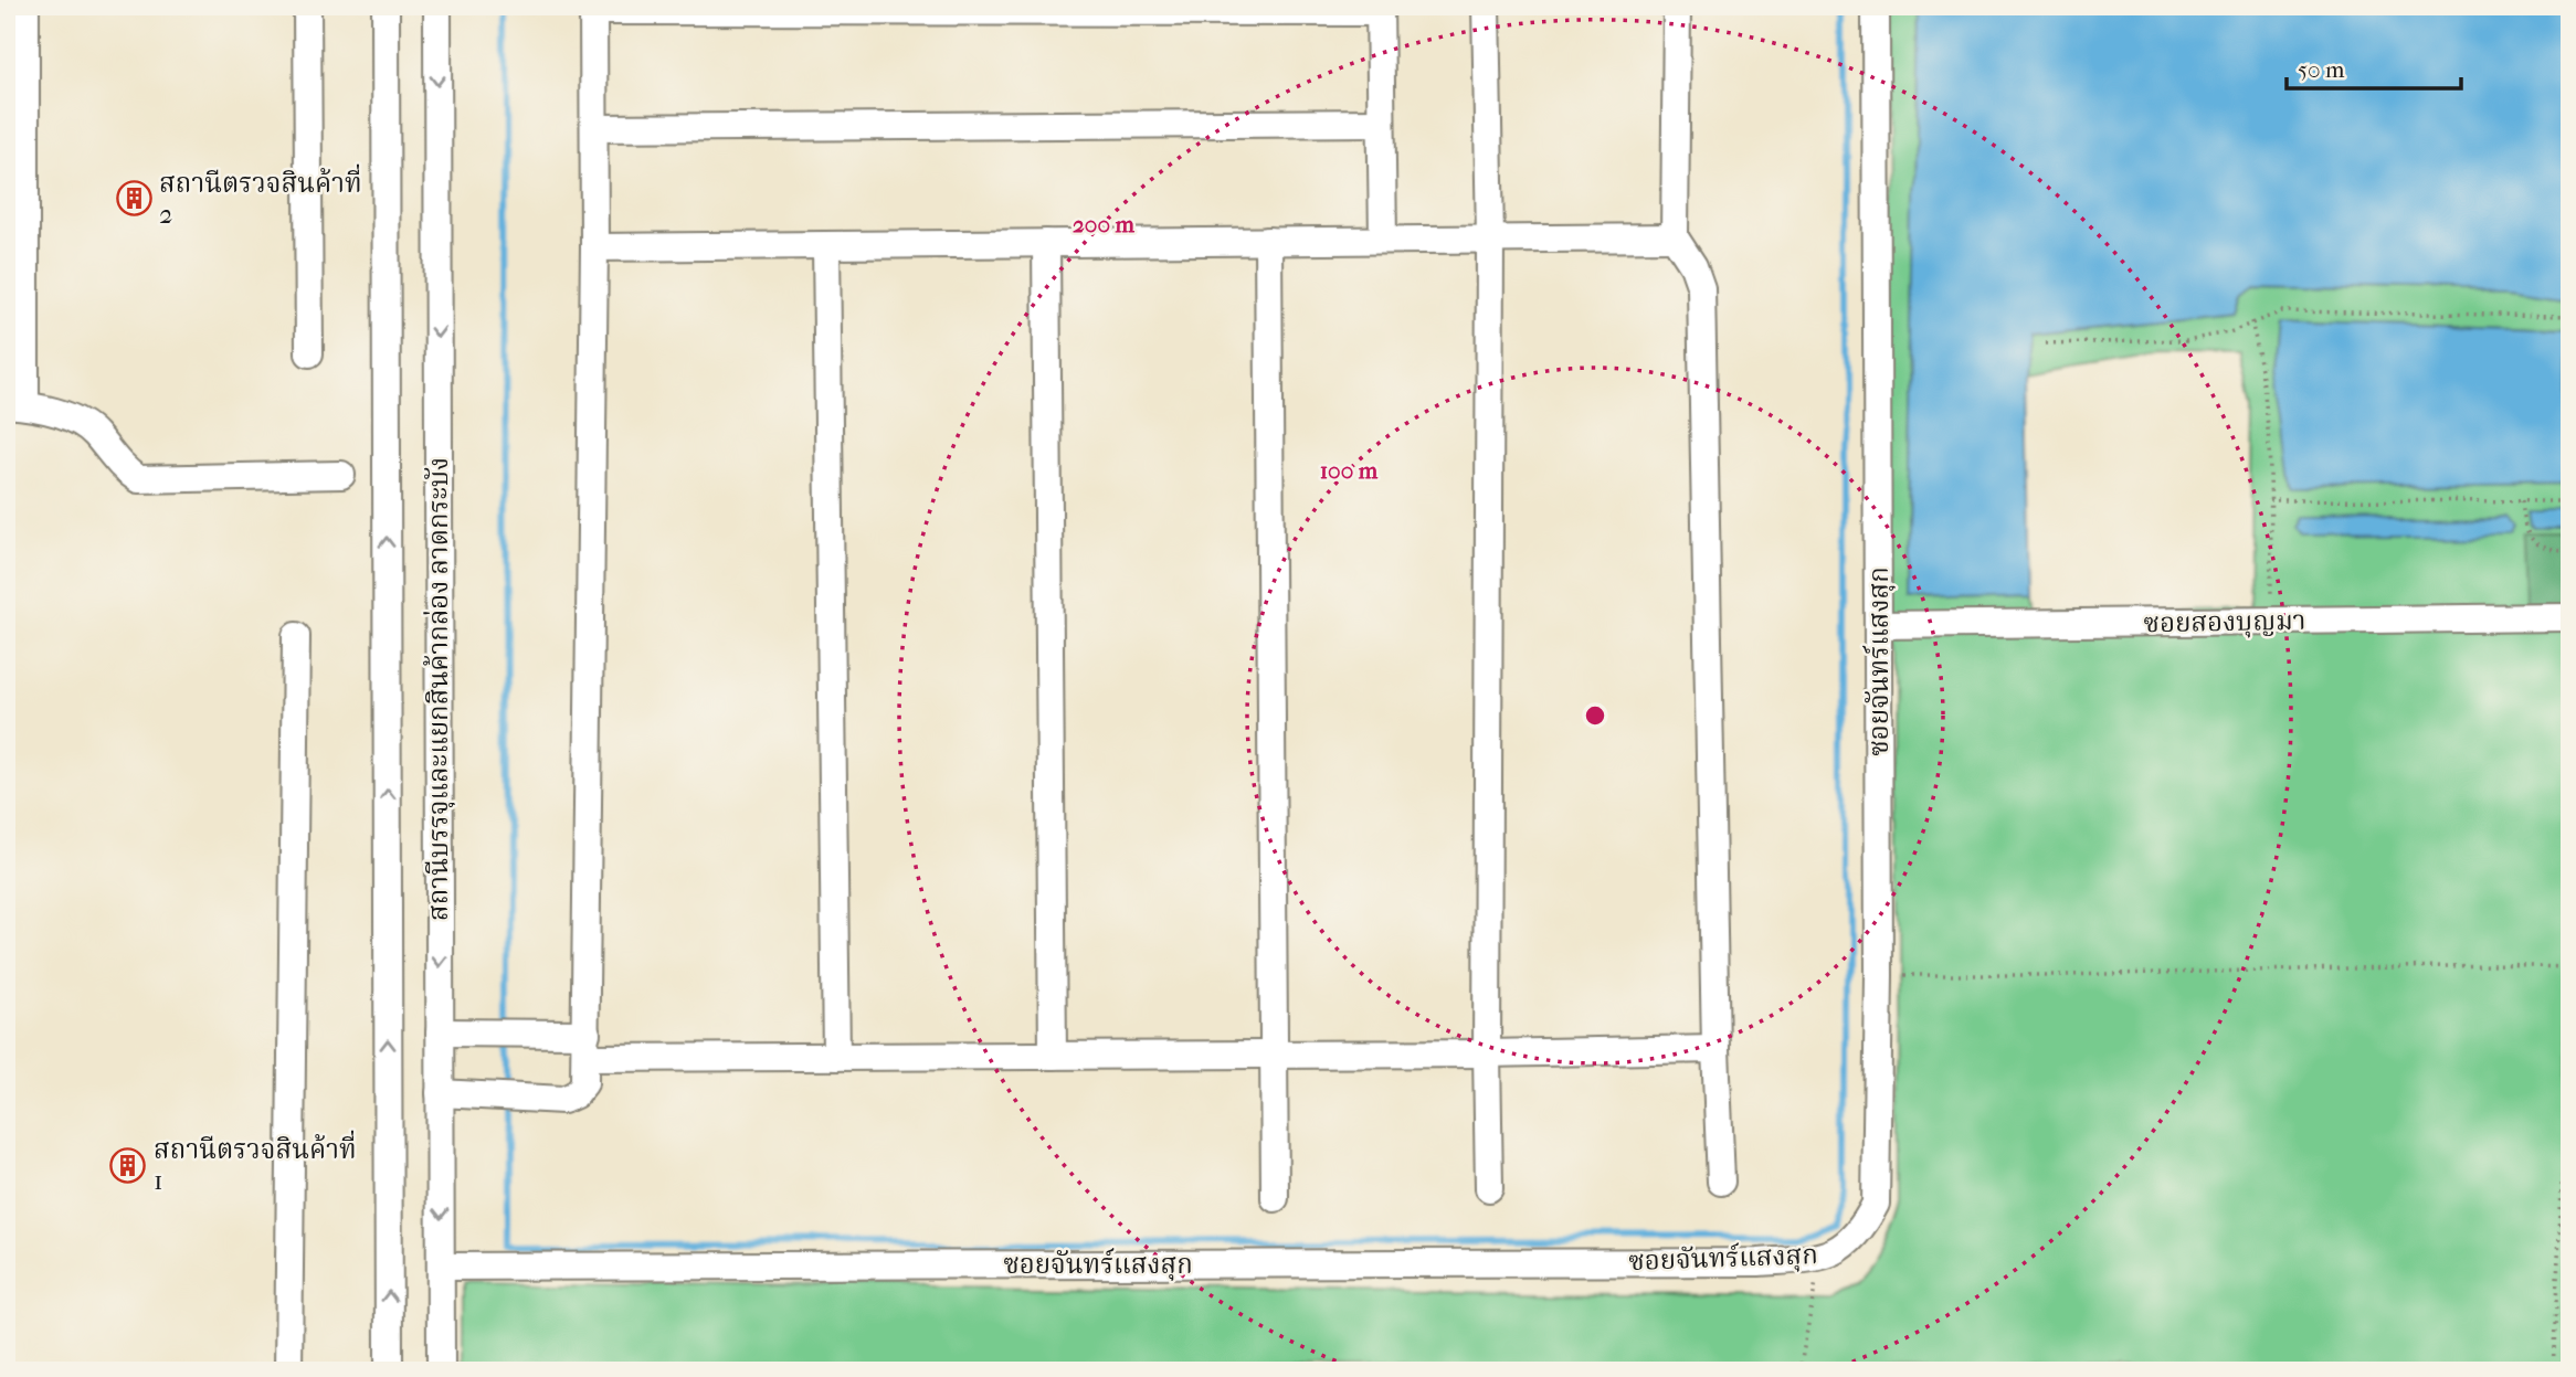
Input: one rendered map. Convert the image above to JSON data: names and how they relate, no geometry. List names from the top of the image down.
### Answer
{
  "streets": {
    "street": ["ซอยสองบุญมา", "ซอยจันทร์แสงสุก", "สถานีบรรจุและแยกสินค้ากล่อง ลาดกระบัง"]
  },
  "crossings": [
    ["ซอยสองบุญมา", "ซอยจันทร์แสงสุก"],
    ["ซอยจันทร์แสงสุก", "สถานีบรรจุและแยกสินค้ากล่อง ลาดกระบัง"]
  ],
  "places": {
    "building": ["สถานีตรวจสินค้าที่ 2", "สถานีตรวจสินค้าที่ 1"]
  },
  "scale_bar": "50 m",
  "rings": ["200 m", "100 m"]
}
